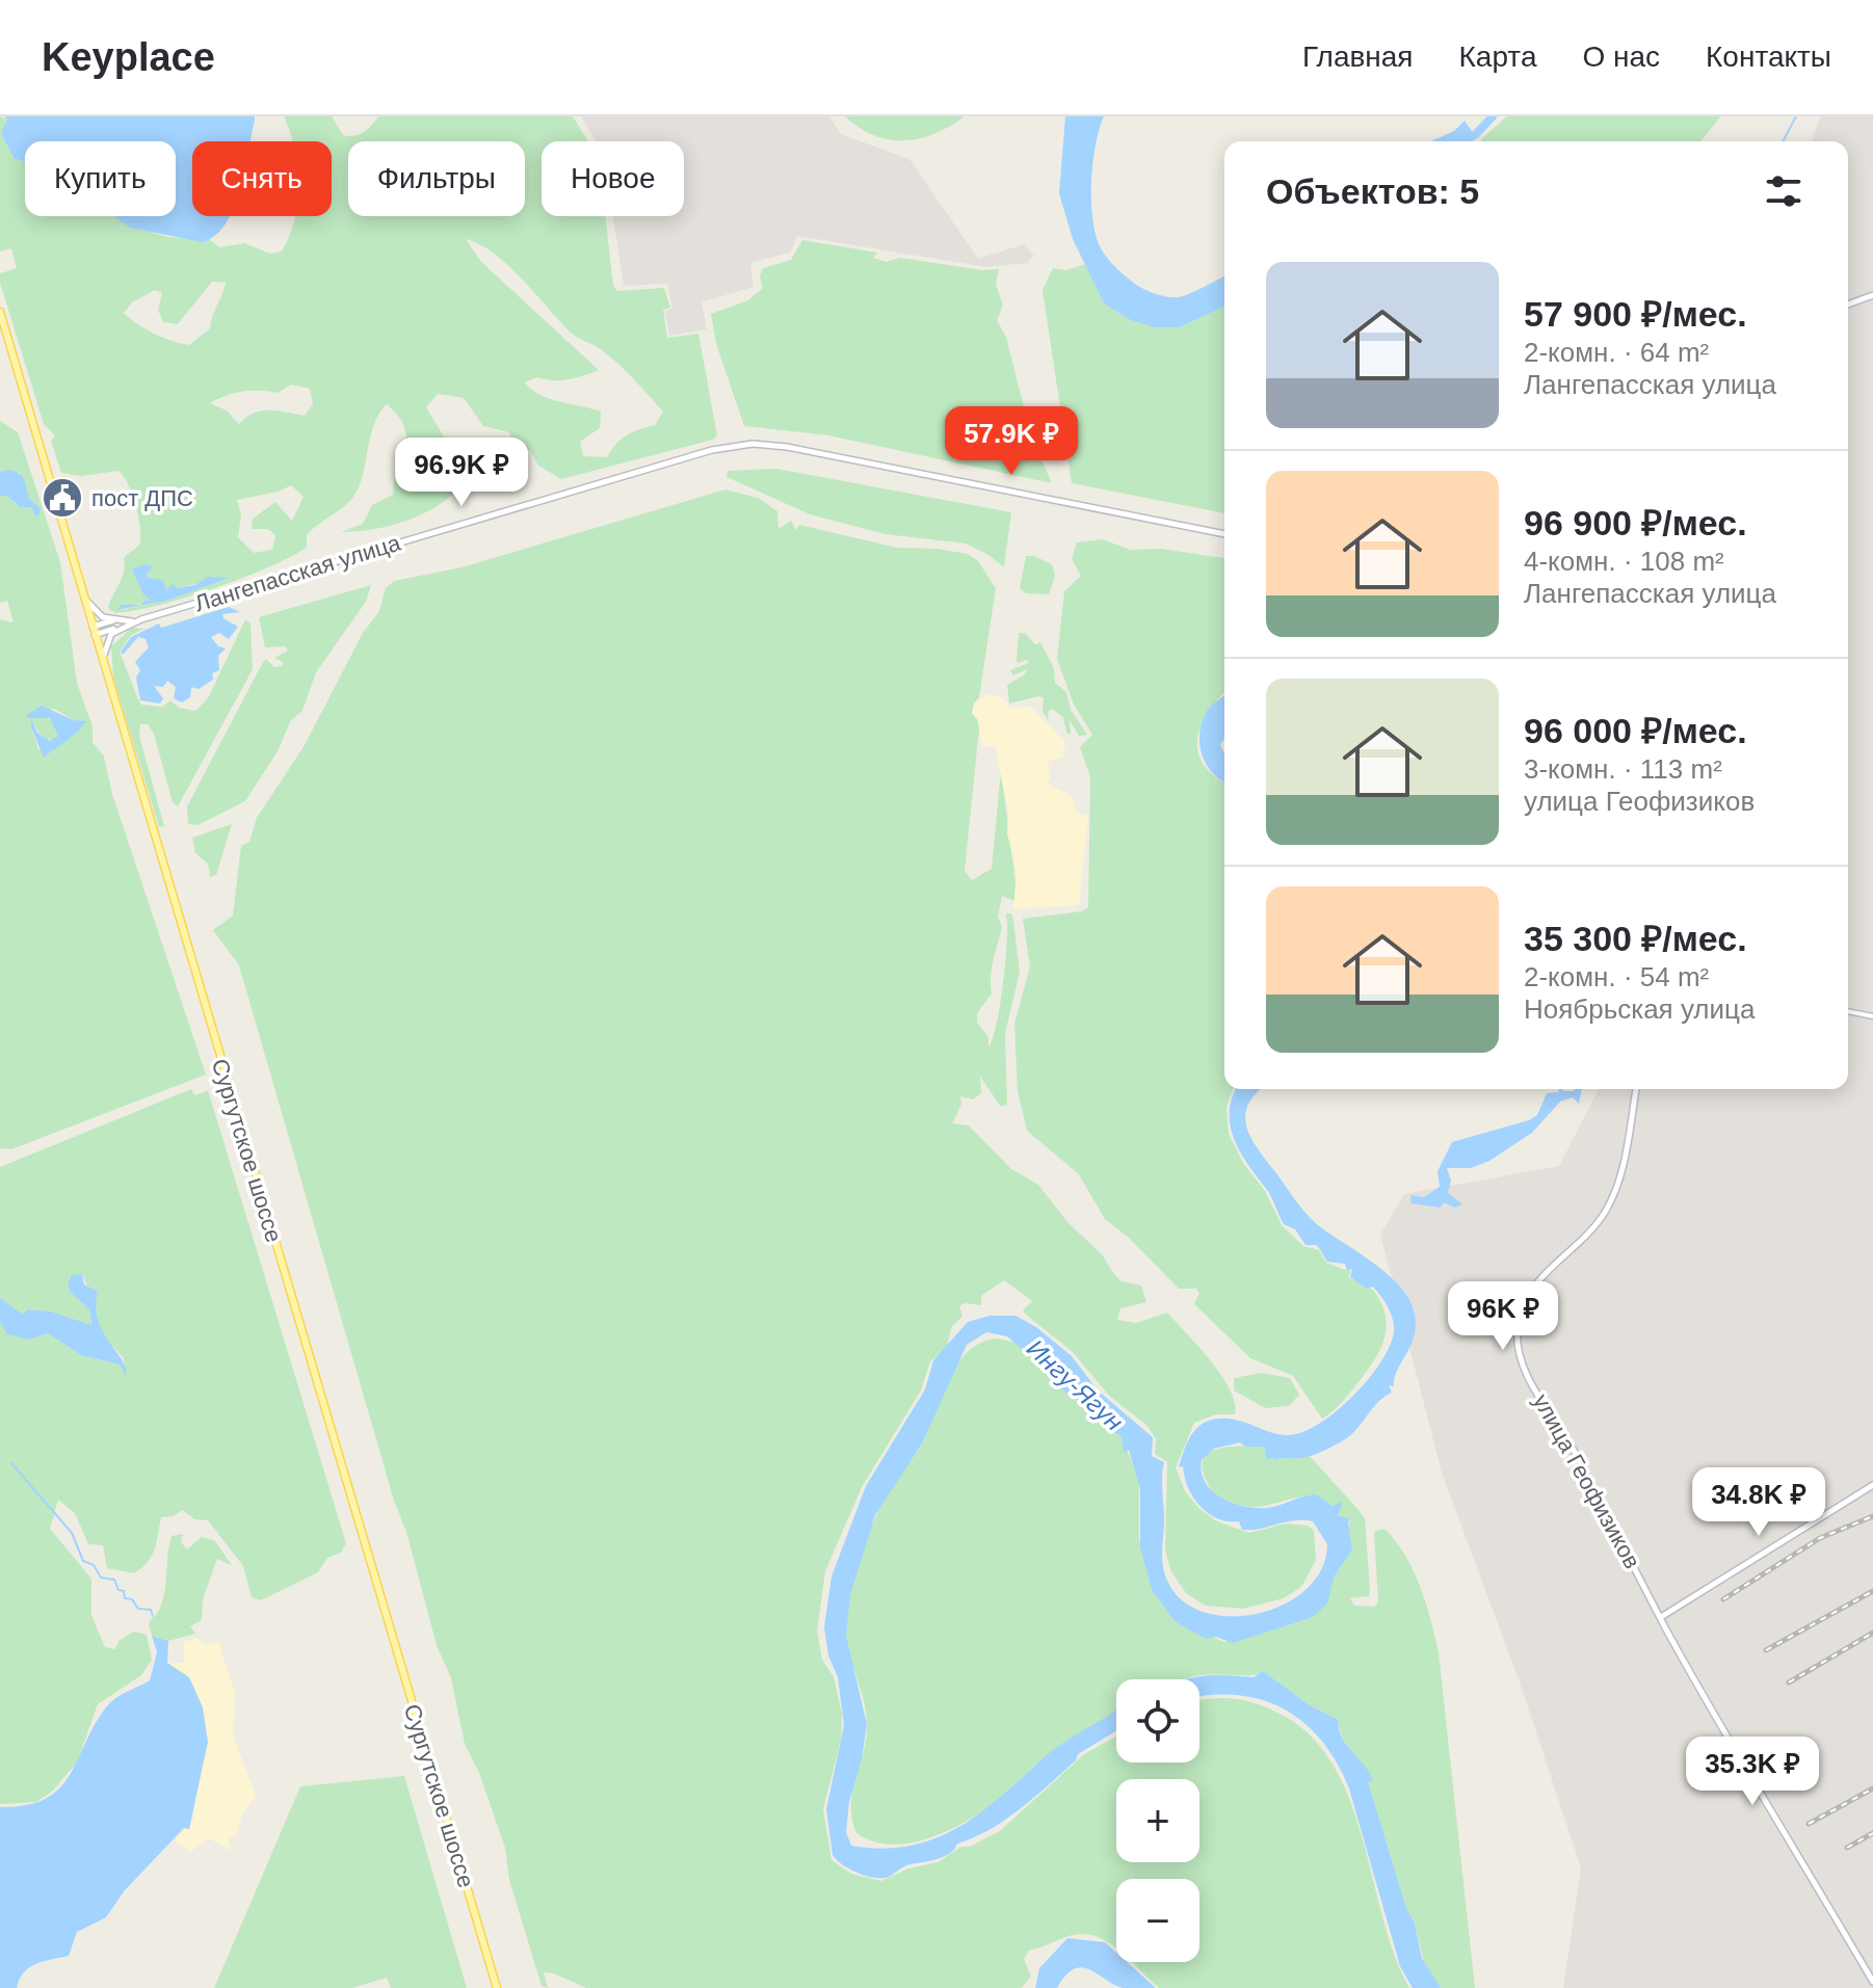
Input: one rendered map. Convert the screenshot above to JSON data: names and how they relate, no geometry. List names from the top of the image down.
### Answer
{
  "streets": {
    "main road": ["Лангепасская улица", "Сургутское шоссе", "улица Геофизиков"]
  },
  "water": ["Ингу-Ягун"],
  "places": {
    "public building": ["пост ДПС"]
  },
  "page": {
    "header": "Keyplace",
    "nav": [
      "Главная",
      "Карта",
      "О нас",
      "Контакты"
    ],
    "chip": [
      "Купить",
      "Снять",
      "Фильтры",
      "Новое"
    ],
    "heading": "Объектов: 5",
    "list": [
      {
        "name": "57 900 ₽/мес.",
        "note": "2-комн. · 64 m² · Лангепасская улица"
      },
      {
        "name": "96 900 ₽/мес.",
        "note": "4-комн. · 108 m² · Лангепасская улица"
      },
      {
        "name": "96 000 ₽/мес.",
        "note": "3-комн. · 113 m² · улица Геофизиков"
      },
      {
        "name": "35 300 ₽/мес.",
        "note": "2-комн. · 54 m² · Ноябрьская улица"
      }
    ],
    "price": [
      "57.9K ₽",
      "96.9K ₽",
      "96K ₽",
      "34.8K ₽",
      "35.3K ₽"
    ],
    "map_buttons": ["+", "−"]
  }
}
